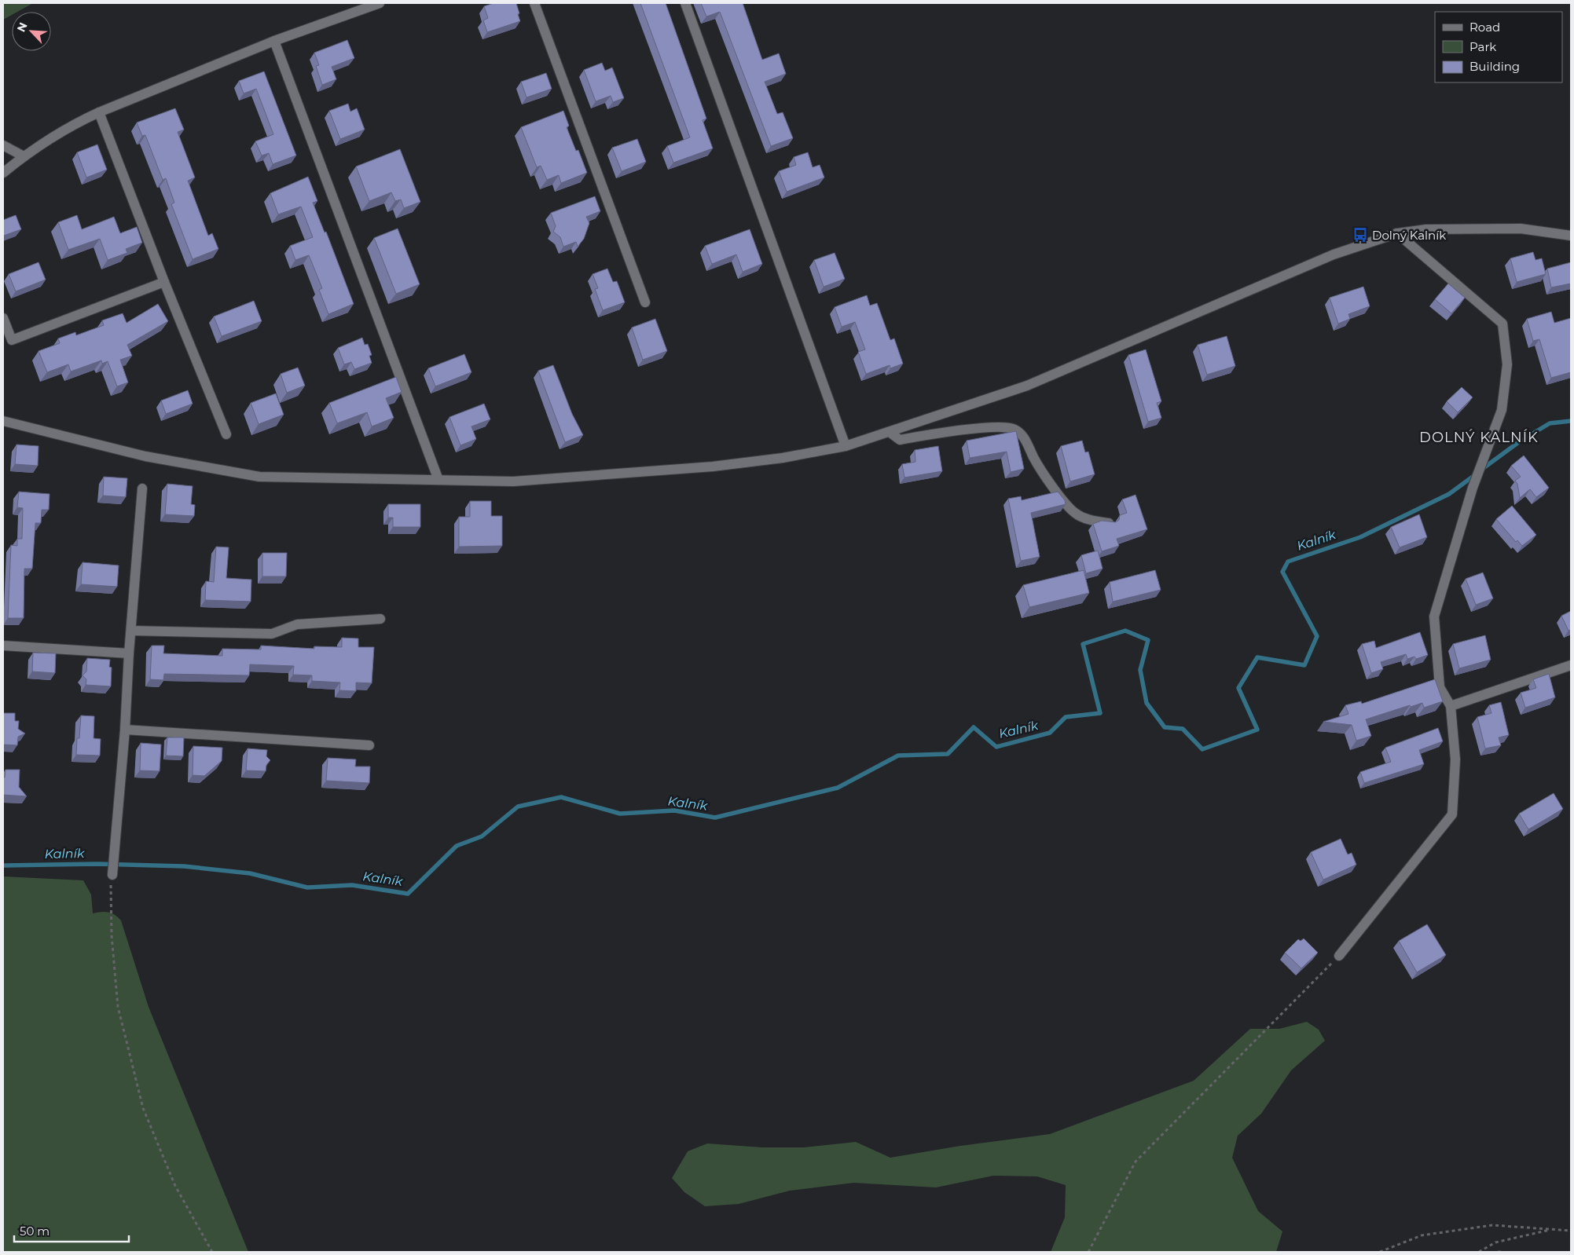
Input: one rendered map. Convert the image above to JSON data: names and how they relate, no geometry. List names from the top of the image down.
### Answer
{
  "districts": ["DOLNÝ KALNÍK"],
  "water": ["Kalník"],
  "places": {
    "bus stop": ["Dolný Kalník"]
  },
  "legend": ["Road", "Park", "Building"],
  "scale_bar": "50 m",
  "north": "top left"
}
